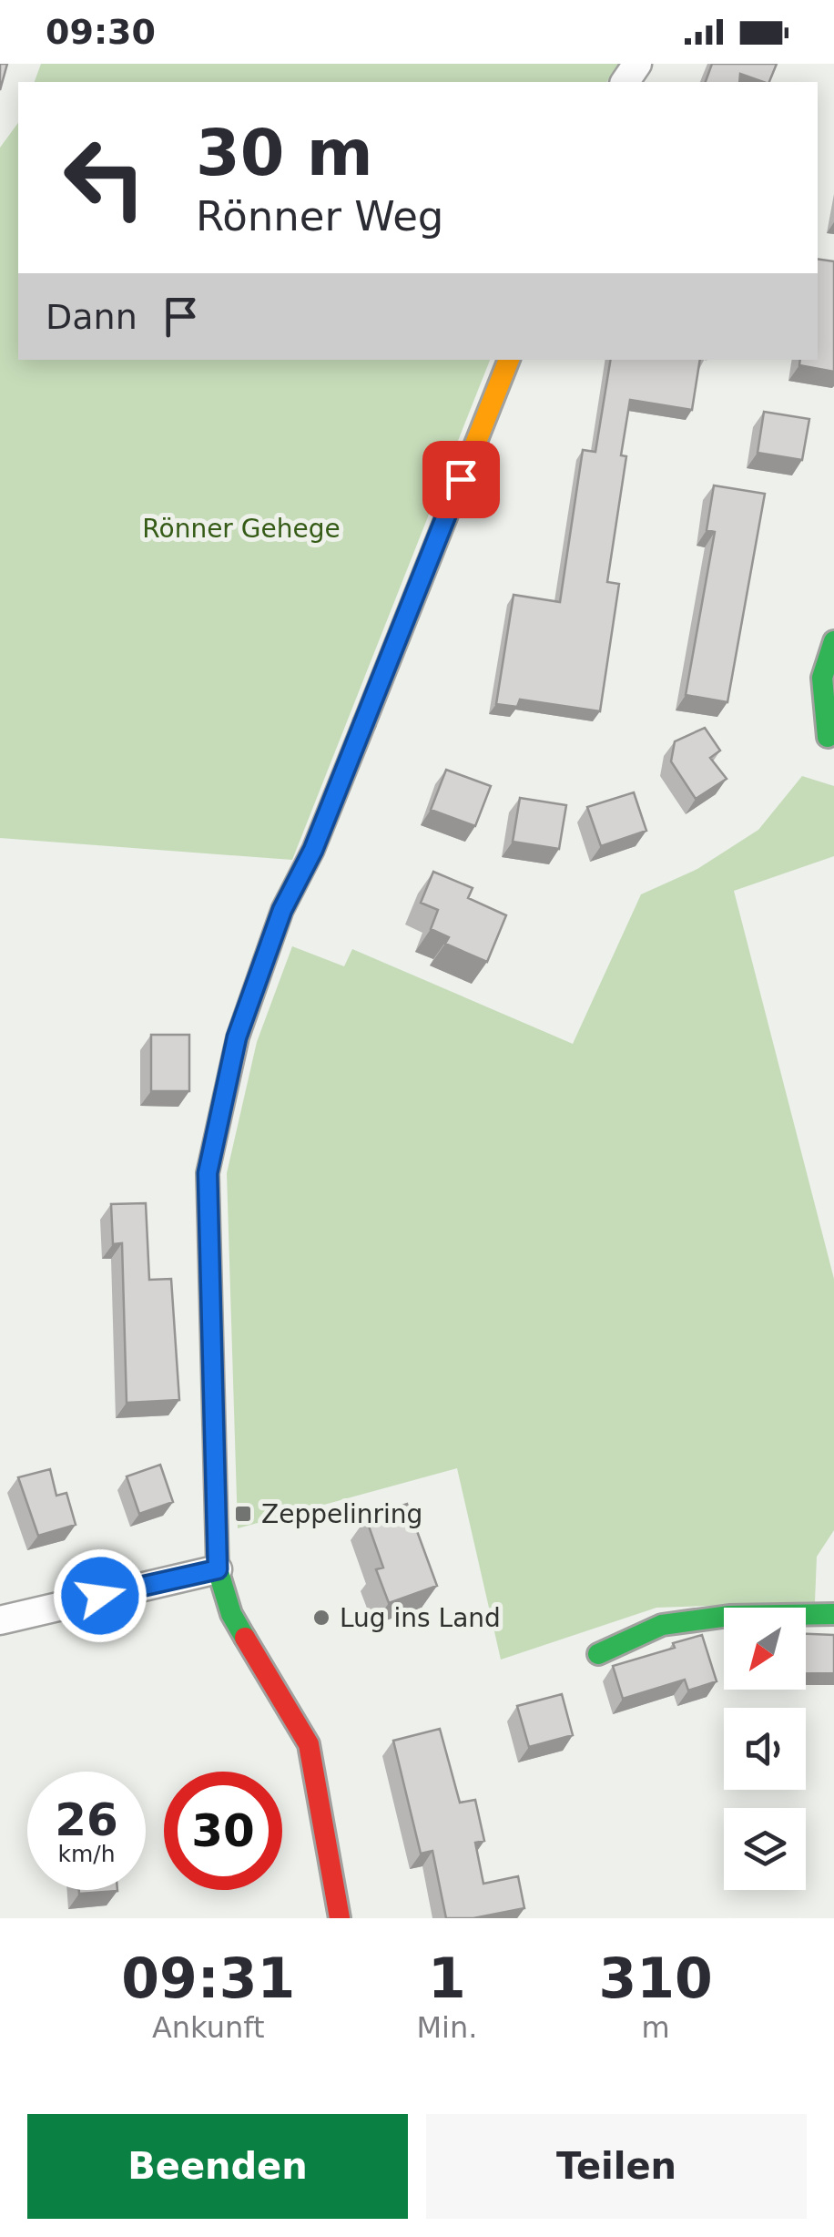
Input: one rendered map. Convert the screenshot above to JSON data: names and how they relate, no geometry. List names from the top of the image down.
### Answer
{
  "parks": ["Rönner Gehege"],
  "places": {
    "transit": ["Zeppelinring"],
    "other": ["Lug ins Land"]
  },
  "north": "bottom left",
  "page": {
    "status": "09:30",
    "turn": ["30 m", "Rönner Weg"],
    "then": "Dann",
    "speed": "26 km/h",
    "limit": "30",
    "eta": [
      "09:31",
      "Ankunft",
      "1",
      "Min.",
      "310",
      "m"
    ],
    "buttons": ["Beenden", "Teilen"]
  }
}
